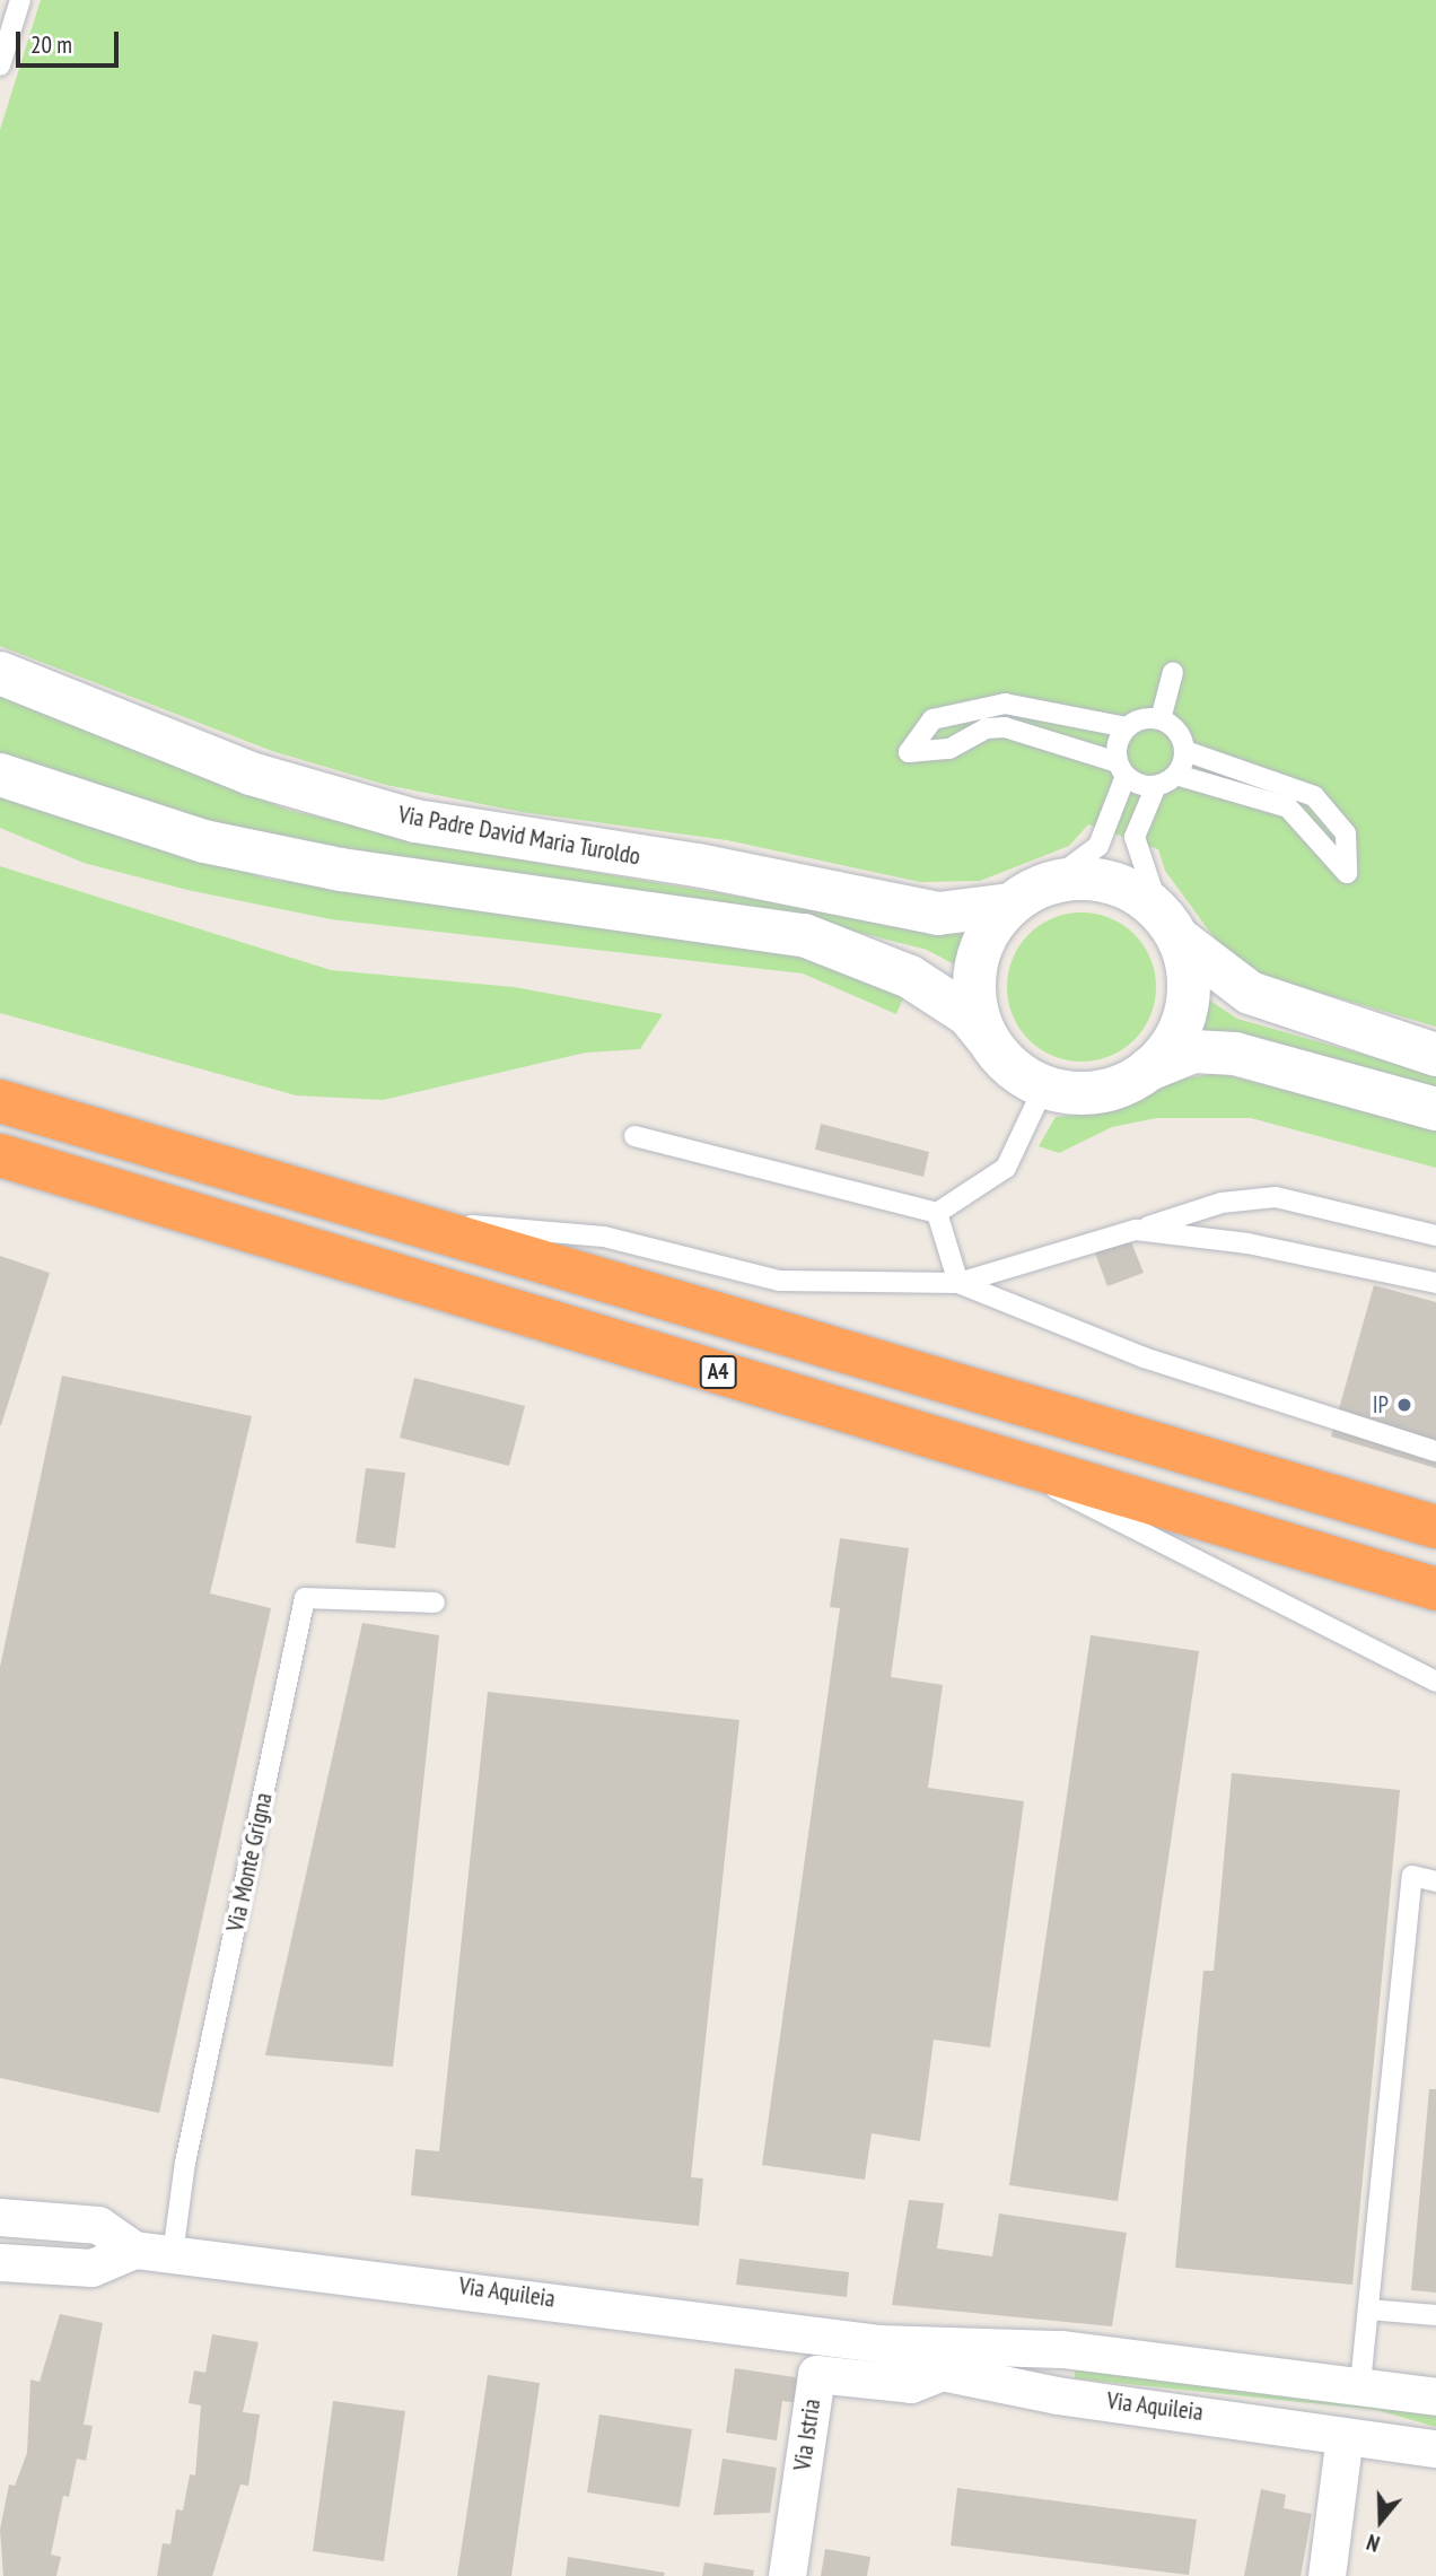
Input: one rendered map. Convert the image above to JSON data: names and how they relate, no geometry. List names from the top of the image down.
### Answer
{
  "streets": {
    "highway": ["A4"],
    "street": ["Via Padre David Maria Turoldo", "Via Aquileia", "Via Istria"],
    "lane": ["Via Monte Grigna"]
  },
  "crossings": [
    ["Via Monte Grigna", "Via Aquileia"],
    ["Via Aquileia", "Via Istria"]
  ],
  "places": ["IP"],
  "scale_bar": "20 m",
  "north": "bottom"
}
